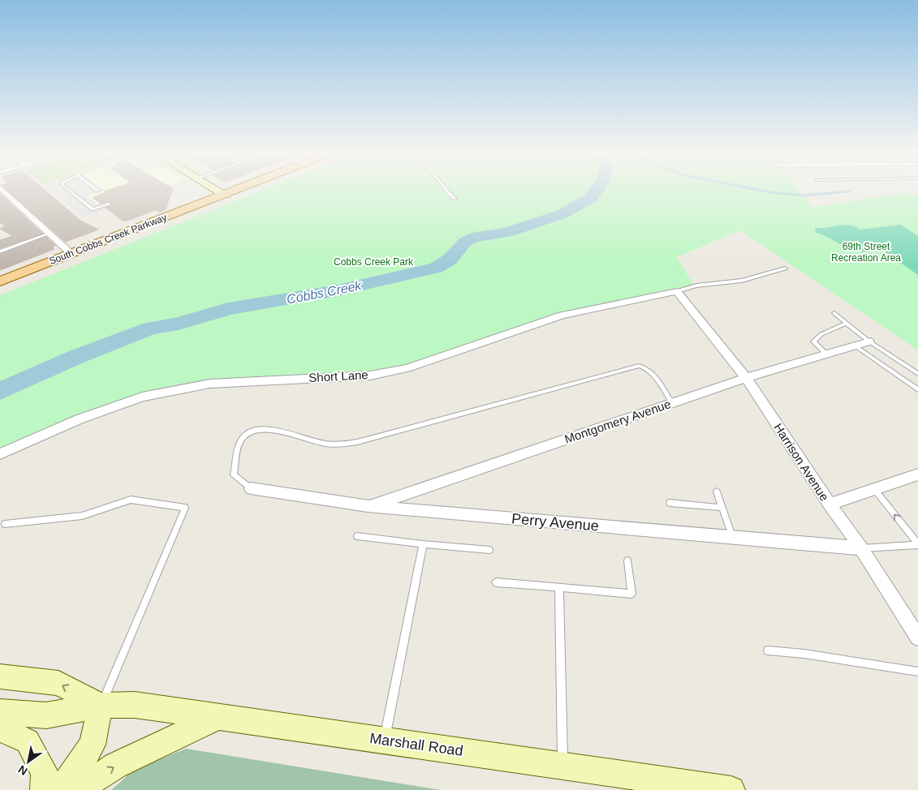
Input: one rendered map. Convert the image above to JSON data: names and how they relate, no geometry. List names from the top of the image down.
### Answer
{
  "streets": {
    "main road": ["South Cobbs Creek Parkway", "Marshall Road"],
    "street": [
      "Short Lane",
      "Montgomery Avenue",
      "Harrison Avenue",
      "Perry Avenue"
    ]
  },
  "crossings": [
    ["Short Lane", "Harrison Avenue"],
    ["Montgomery Avenue", "Harrison Avenue"],
    ["Montgomery Avenue", "Perry Avenue"],
    ["Harrison Avenue", "Perry Avenue"]
  ],
  "water": ["Cobbs Creek"],
  "parks": ["69th Street Recreation Area", "Cobbs Creek Park"],
  "north": "bottom left"
}
